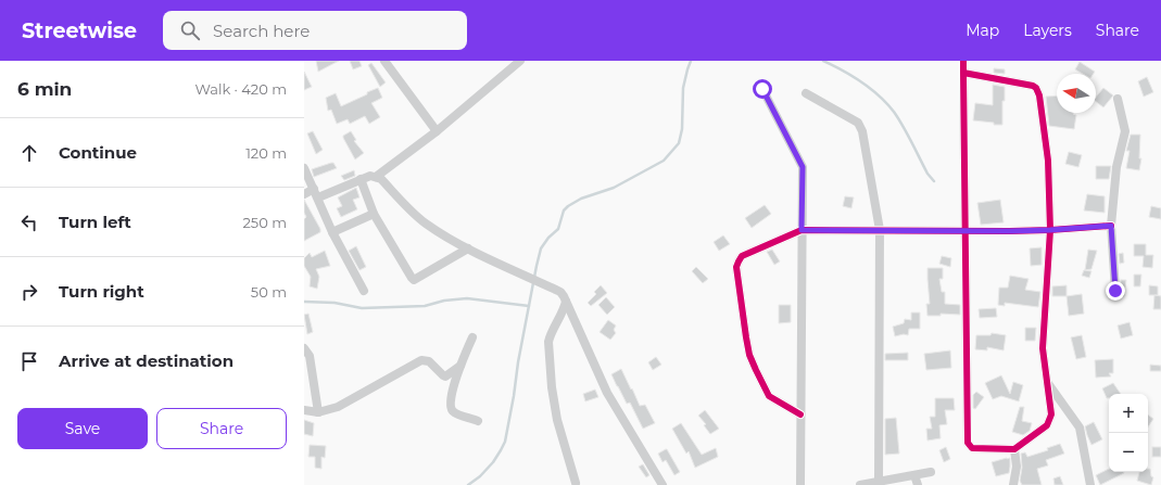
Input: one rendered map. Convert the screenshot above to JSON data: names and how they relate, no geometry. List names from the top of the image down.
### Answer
{
  "north": "left",
  "page": {
    "header": "Streetwise",
    "search": "Search here",
    "nav": ["Map", "Layers", "Share"],
    "heading": ["6 min", "Walk · 420 m"],
    "list": [
      ["Continue", "120 m"],
      ["Turn left", "250 m"],
      ["Turn right", "50 m"],
      "Arrive at destination"
    ],
    "map_buttons": ["+", "−"],
    "buttons": ["Save", "Share"]
  }
}
